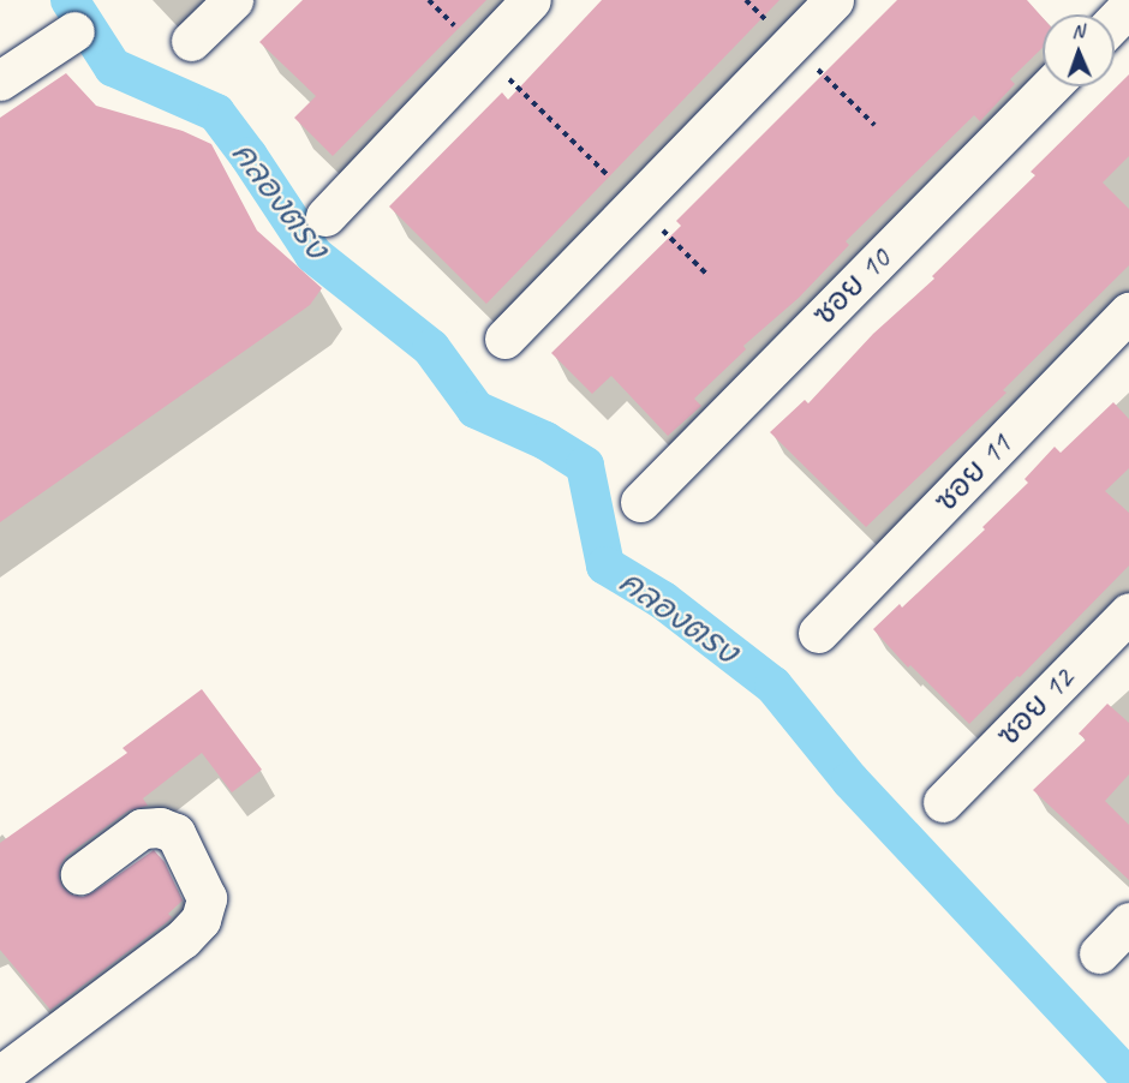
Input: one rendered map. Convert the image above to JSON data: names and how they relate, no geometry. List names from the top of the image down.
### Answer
{
  "streets": {
    "street": ["ซอย 10", "ซอย 11", "ซอย 12"]
  },
  "water": ["คลองตรง"],
  "north": "top"
}
